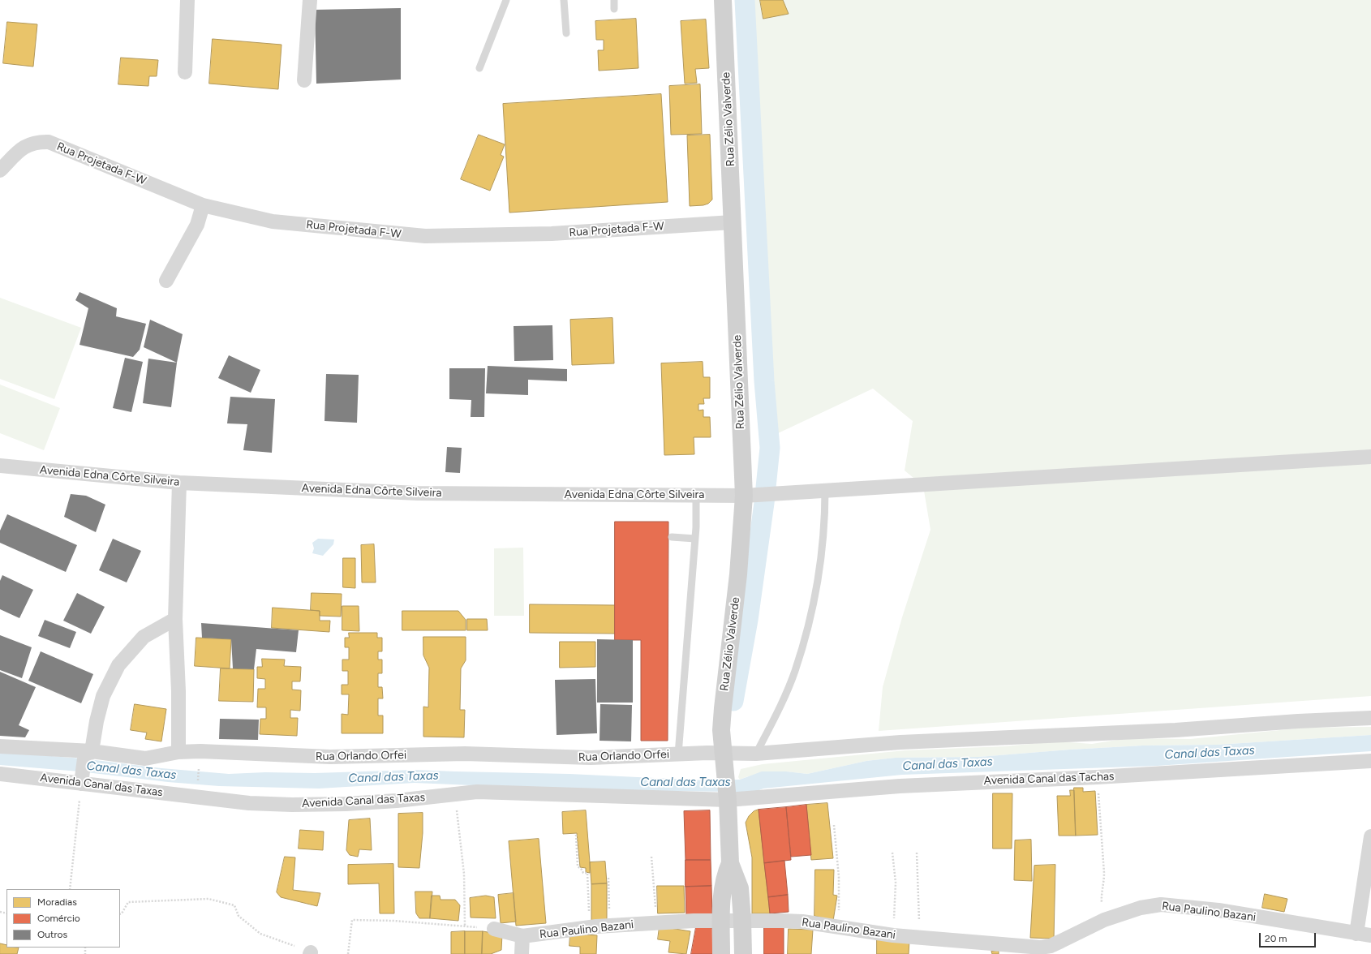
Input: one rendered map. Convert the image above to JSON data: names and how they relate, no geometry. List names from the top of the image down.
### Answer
{
  "streets": {
    "street": [
      "Rua Zélio Valverde",
      "Rua Projetada F-W",
      "Avenida Edna Côrte Silveira",
      "Rua Orlando Orfei",
      "Avenida Canal das Tachas",
      "Avenida Canal das Taxas",
      "Rua Paulino Bazani"
    ]
  },
  "crossings": [
    ["Rua Zélio Valverde", "Rua Projetada F-W"],
    ["Rua Zélio Valverde", "Avenida Edna Côrte Silveira"],
    ["Rua Zélio Valverde", "Rua Orlando Orfei"],
    ["Rua Zélio Valverde", "Avenida Canal das Tachas"],
    ["Rua Zélio Valverde", "Avenida Canal das Taxas"],
    ["Avenida Canal das Tachas", "Avenida Canal das Taxas"]
  ],
  "water": ["Canal das Taxas"],
  "legend": ["Moradias", "Comércio", "Outros"],
  "scale_bar": "20 m"
}
